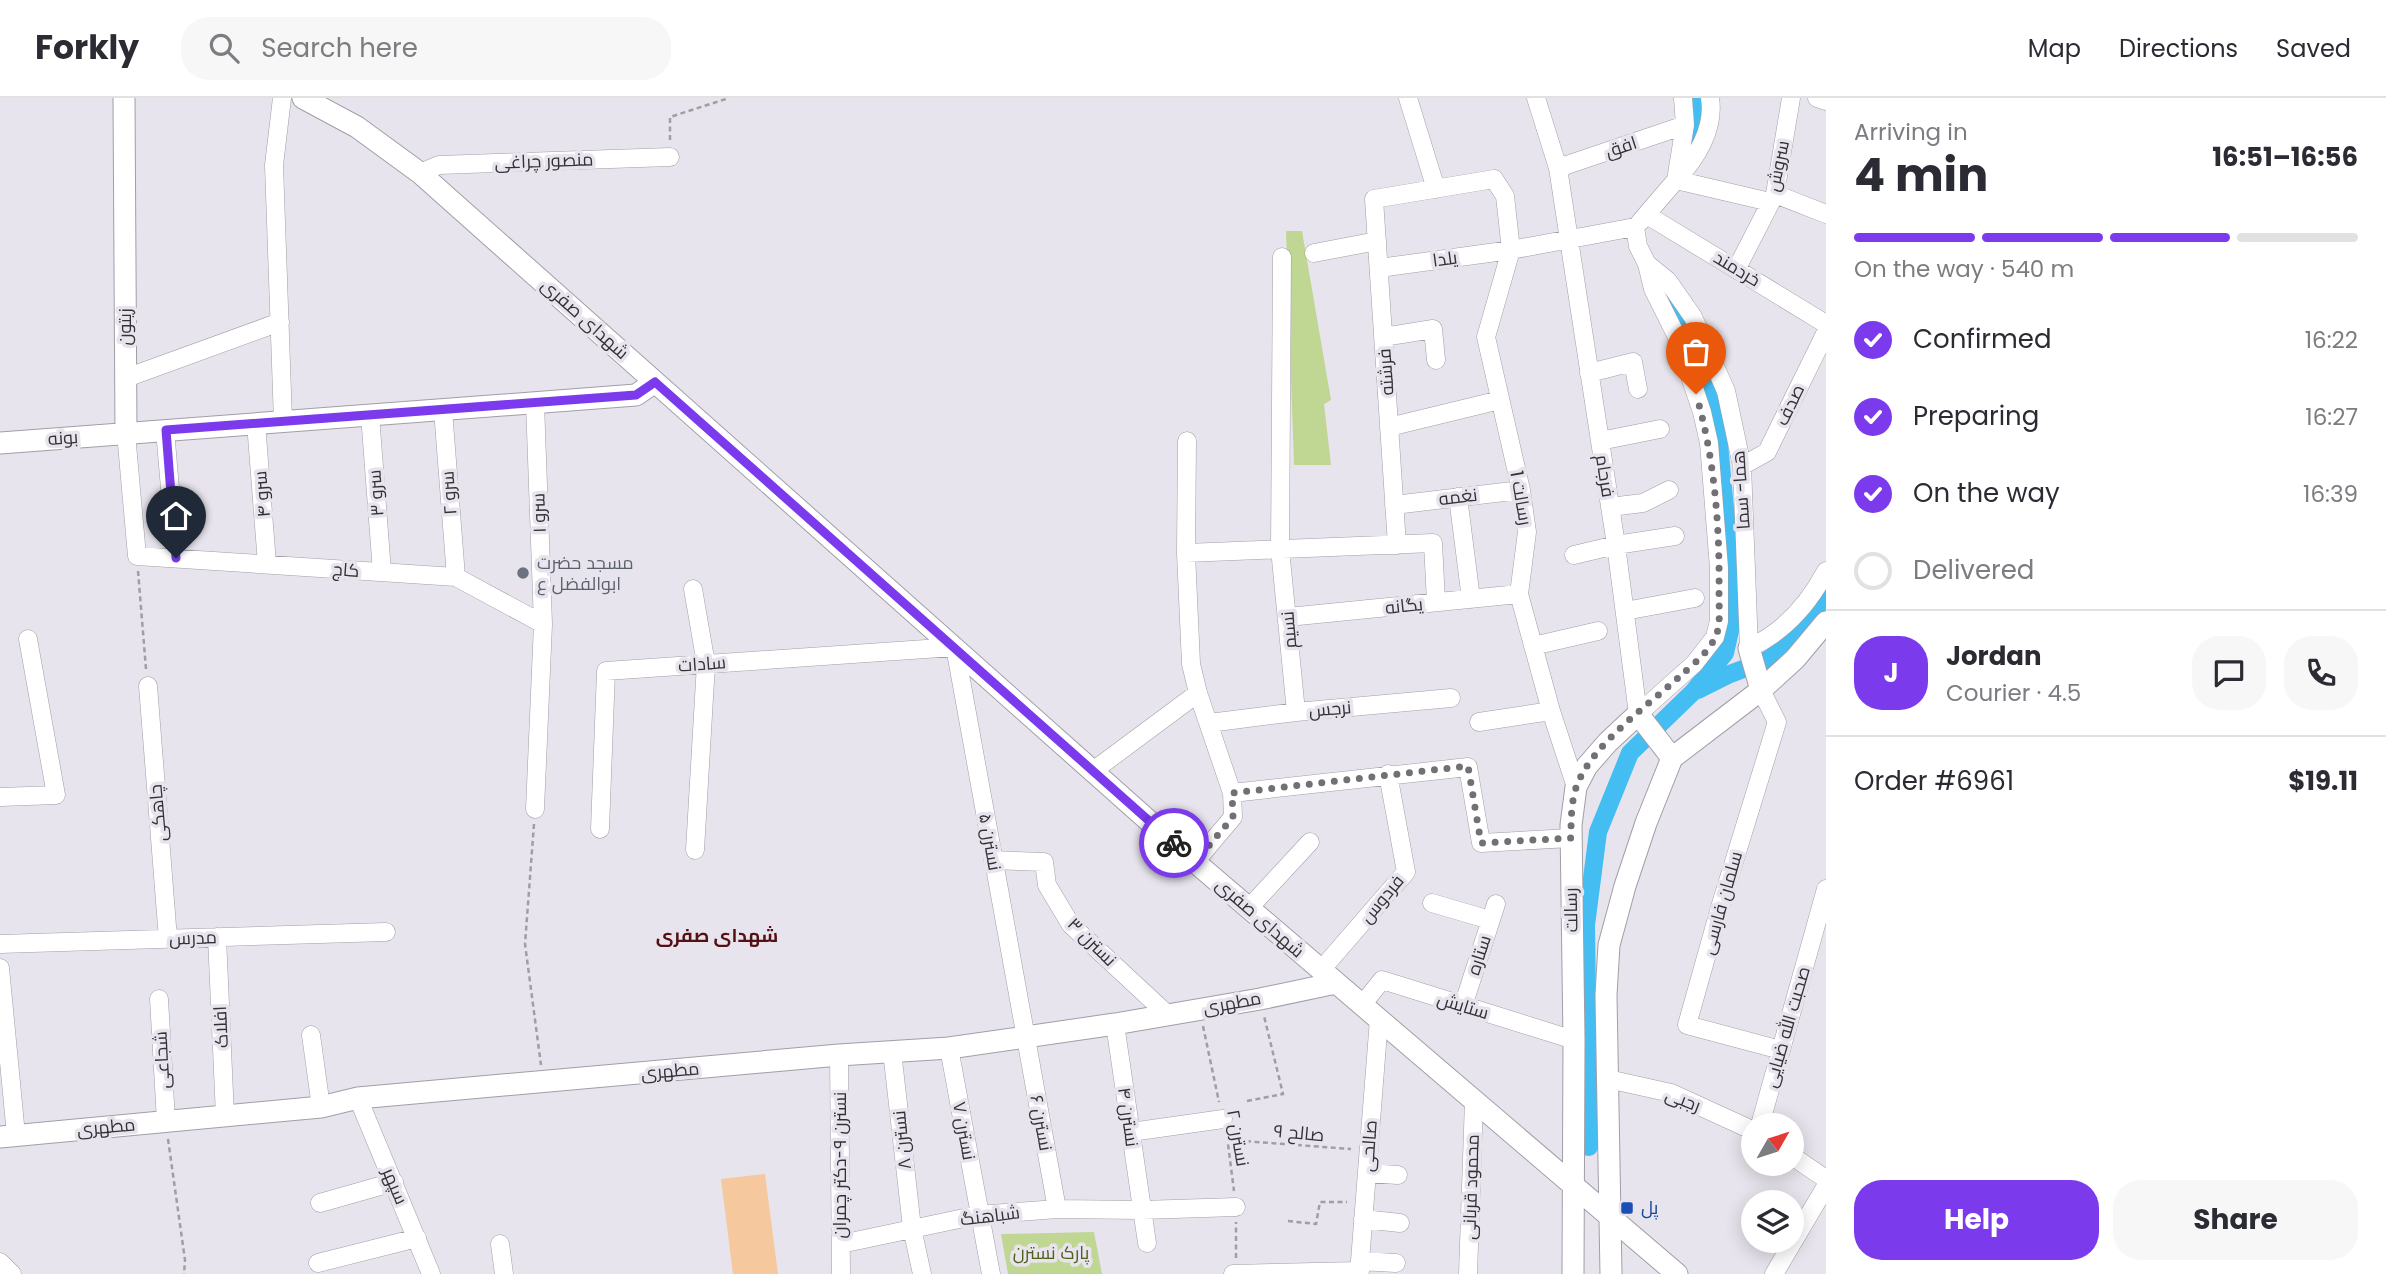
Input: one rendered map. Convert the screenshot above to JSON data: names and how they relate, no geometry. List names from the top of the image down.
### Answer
{
  "streets": {
    "street": [
      "افق",
      "منصور چراغی",
      "سروش",
      "یلدا",
      "خردمند",
      "شهدای صفری",
      "زیتون",
      "فرشته",
      "صدف",
      "بونه",
      "فرجام",
      "هما- سما",
      "سرو ۳",
      "سرو ۲",
      "سرو ۴",
      "نغمه",
      "رسالت 1",
      "سرو ۱",
      "کاج",
      "یگانه",
      "نسیم",
      "سادات",
      "نرجس",
      "چاهکی",
      "نسترن ۵",
      "فردوس",
      "سلمان فارسی",
      "رسالت",
      "مدرس",
      "نسترن ۳",
      "ستاره",
      "مطهری",
      "ستایش",
      "افلاک",
      "صحبت الله ضیایی",
      "شجاعی",
      "رجبی",
      "نسترن ۴",
      "نسترن ۶",
      "نسترن ۷",
      "نسترن ۸",
      "صالحی",
      "نسترن ۹-دکتر چمران",
      "سپهر",
      "محمود قربانی",
      "شباهنگ"
    ],
    "path": ["صالح ۹", "نسترن ۲"]
  },
  "crossings": [
    ["افق", "فرجام"],
    ["منصور چراغی", "شهدای صفری"],
    ["سروش", "خردمند"],
    ["یلدا", "خردمند"],
    ["یلدا", "فرشته"],
    ["یلدا", "فرجام"],
    ["یلدا", "رسالت 1"],
    ["شهدای صفری", "بونه"],
    ["شهدای صفری", "سادات"],
    ["شهدای صفری", "نسترن ۵"],
    ["شهدای صفری", "فردوس"],
    ["شهدای صفری", "رسالت"],
    ["شهدای صفری", "مطهری"],
    ["شهدای صفری", "ستایش"],
    ["شهدای صفری", "صالحی"],
    ["شهدای صفری", "محمود قربانی"],
    ["زیتون", "بونه"],
    ["زیتون", "کاج"],
    ["فرشته", "نغمه"],
    ["صدف", "هما- سما"],
    ["بونه", "سرو ۳"],
    ["بونه", "سرو ۲"],
    ["بونه", "سرو ۴"],
    ["بونه", "سرو ۱"],
    ["فرجام", "هما- سما"],
    ["فرجام", "رسالت"],
    ["هما- سما", "رسالت"],
    ["سرو ۳", "کاج"],
    ["سرو ۲", "کاج"],
    ["سرو ۴", "کاج"],
    ["نغمه", "رسالت 1"],
    ["رسالت 1", "یگانه"],
    ["رسالت 1", "رسالت"],
    ["سرو ۱", "کاج"],
    ["یگانه", "نسیم"],
    ["نسیم", "نرجس"],
    ["سادات", "نسترن ۵"],
    ["چاهکی", "مدرس"],
    ["نسترن ۵", "نسترن ۳"],
    ["نسترن ۵", "مطهری"],
    ["نسترن ۵", "نسترن ۶"],
    ["فردوس", "مطهری"],
    ["سلمان فارسی", "صحبت الله ضیایی"],
    ["رسالت", "ستایش"],
    ["مدرس", "افلاک"],
    ["نسترن ۳", "مطهری"],
    ["ستاره", "ستایش"],
    ["مطهری", "افلاک"],
    ["مطهری", "شجاعی"],
    ["مطهری", "نسترن ۴"],
    ["مطهری", "نسترن ۶"],
    ["مطهری", "نسترن ۷"],
    ["مطهری", "نسترن ۲"],
    ["مطهری", "نسترن ۸"],
    ["مطهری", "نسترن ۹-دکتر چمران"],
    ["مطهری", "سپهر"],
    ["نسترن ۴", "شباهنگ"],
    ["نسترن ۶", "شباهنگ"],
    ["نسترن ۷", "شباهنگ"],
    ["صالح ۹", "نسترن ۲"],
    ["صالح ۹", "صالحی"],
    ["نسترن ۲", "شباهنگ"],
    ["نسترن ۸", "شباهنگ"],
    ["نسترن ۹-دکتر چمران", "شباهنگ"]
  ],
  "districts": ["شهدای صفری"],
  "parks": ["پارک نسترن"],
  "places": {
    "other": ["مسجد حضرت ابوالفضل ع"],
    "transit": ["پل"]
  },
  "north": "top right",
  "page": {
    "header": "Forkly",
    "search": "Search here",
    "nav": ["Map", "Directions", "Saved"],
    "heading": ["4 min", "Arriving in", "16:51–16:56"],
    "panel": [
      "Jordan",
      "Courier · 4.5",
      "Order #6961",
      "$19.11"
    ],
    "bar": "On the way · 540 m",
    "list": [
      ["Confirmed", "16:22"],
      ["Preparing", "16:27"],
      ["On the way", "16:39"],
      "Delivered"
    ],
    "round": "J",
    "buttons": ["Help", "Share"]
  }
}
